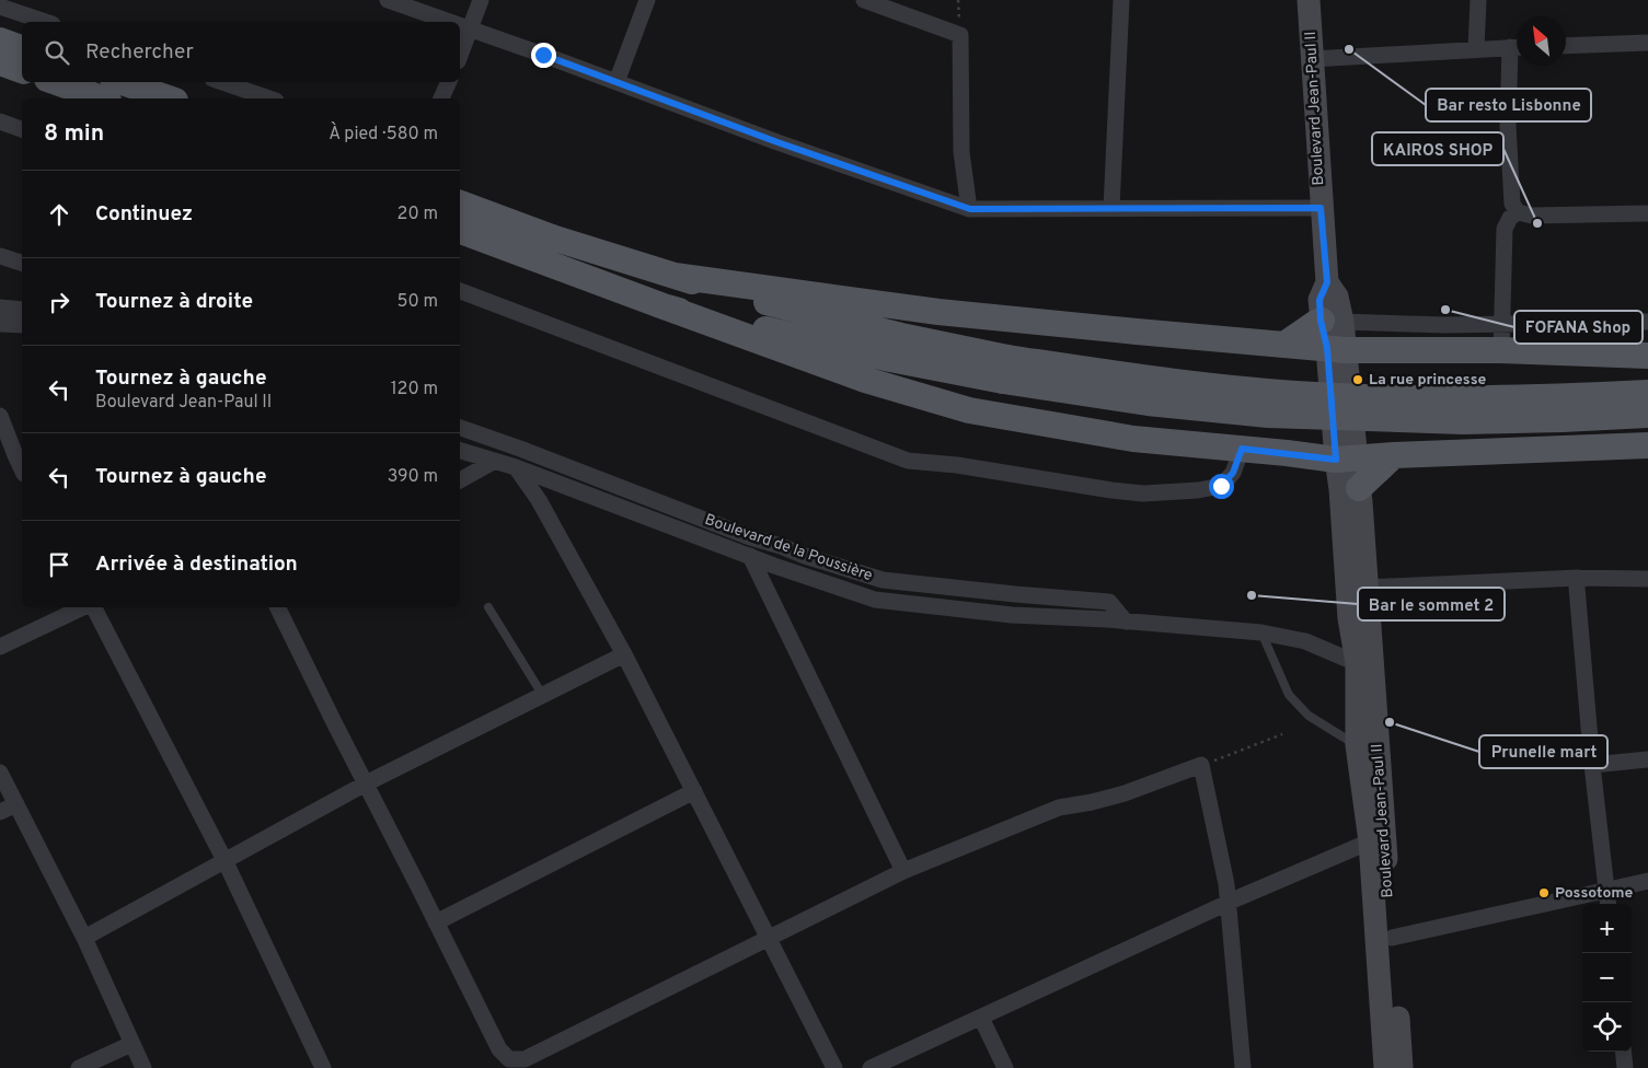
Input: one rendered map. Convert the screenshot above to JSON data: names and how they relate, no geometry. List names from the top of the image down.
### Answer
{
  "streets": {
    "main road": ["Boulevard Jean-Paul II"],
    "street": ["Boulevard de la Poussière"]
  },
  "crossings": [
    ["Boulevard Jean-Paul II", "Boulevard de la Poussière"]
  ],
  "places": [
    "Bar resto Lisbonne",
    "KAIROS SHOP",
    "FOFANA Shop",
    "La rue princesse",
    "Bar le sommet 2",
    "Prunelle mart",
    "Possotome"
  ],
  "north": "top left",
  "page": {
    "search": "Rechercher",
    "heading": ["8 min", "À pied · 580 m"],
    "list": [
      ["Continuez", "20 m"],
      ["Tournez à droite", "50 m"],
      ["Tournez à gauche", "Boulevard Jean-Paul II", "120 m"],
      ["Tournez à gauche", "390 m"],
      "Arrivée à destination"
    ],
    "map_buttons": ["+", "−"]
  }
}
